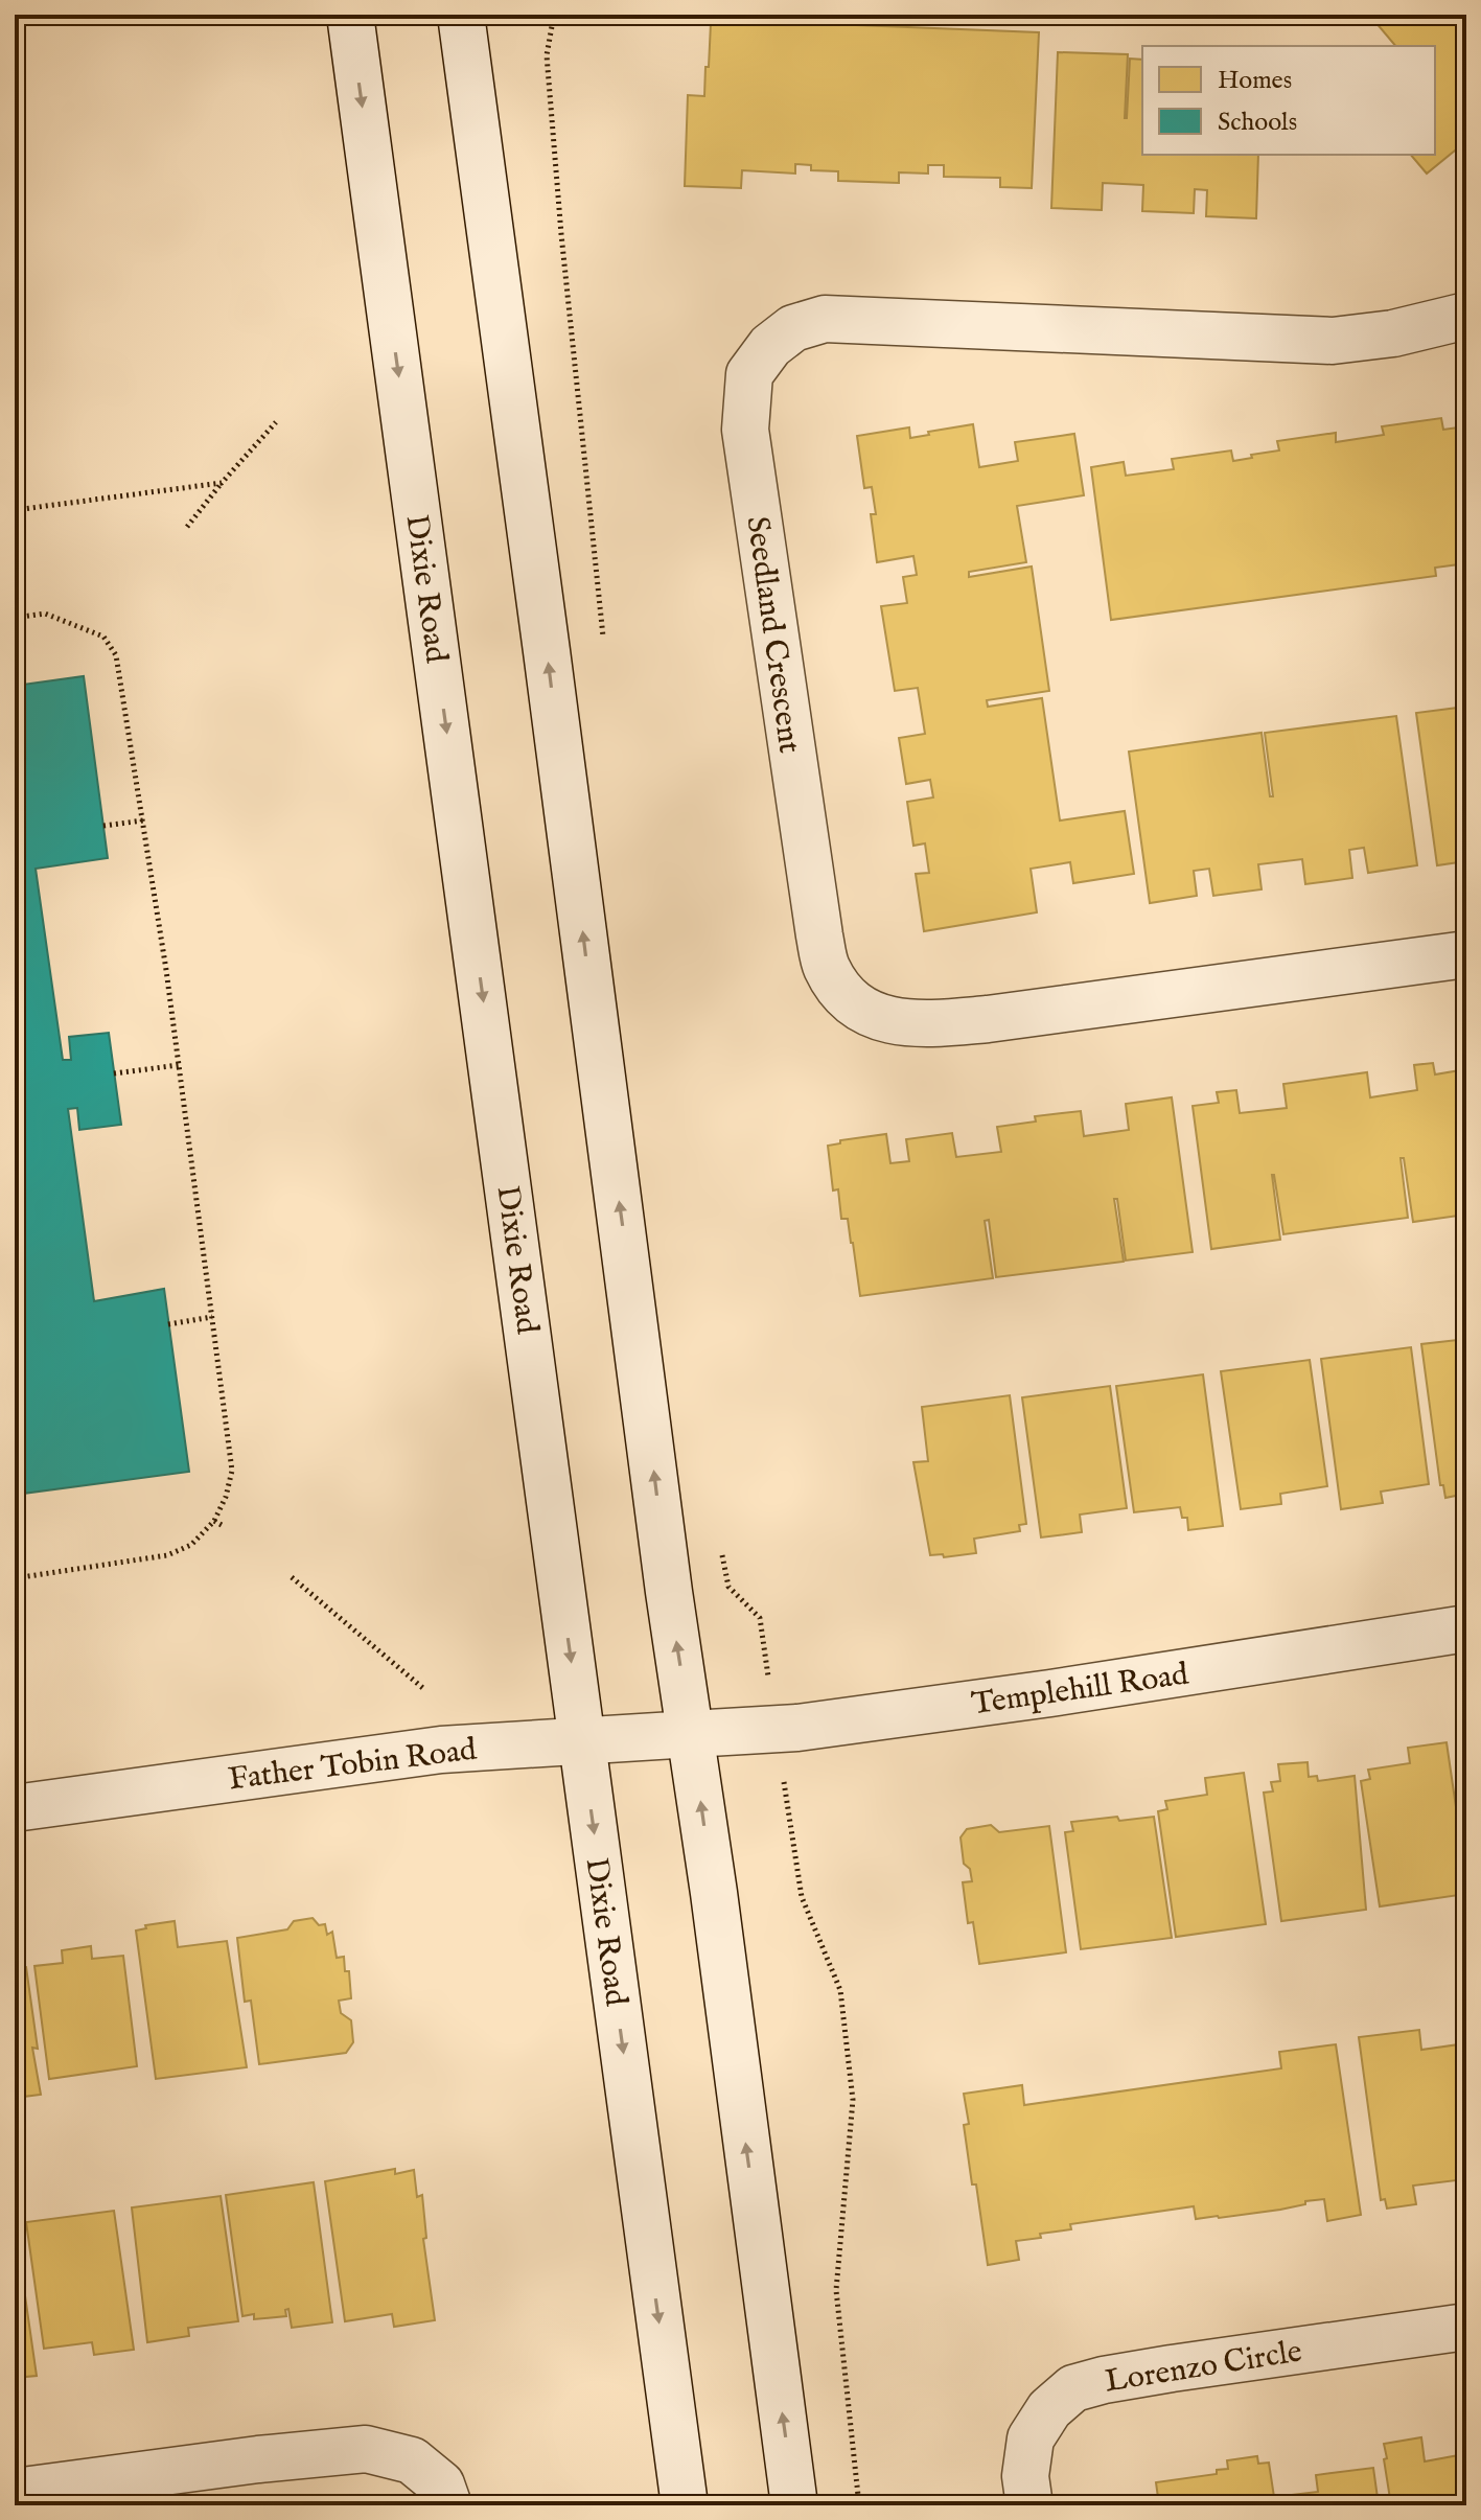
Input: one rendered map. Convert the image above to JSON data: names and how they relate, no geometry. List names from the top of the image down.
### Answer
{
  "streets": {
    "main road": [
      "Dixie Road",
      "Seedland Crescent",
      "Templehill Road",
      "Father Tobin Road",
      "Lorenzo Circle"
    ]
  },
  "crossings": [
    ["Dixie Road", "Father Tobin Road"],
    ["Templehill Road", "Father Tobin Road"]
  ],
  "legend": ["Homes", "Schools"]
}
